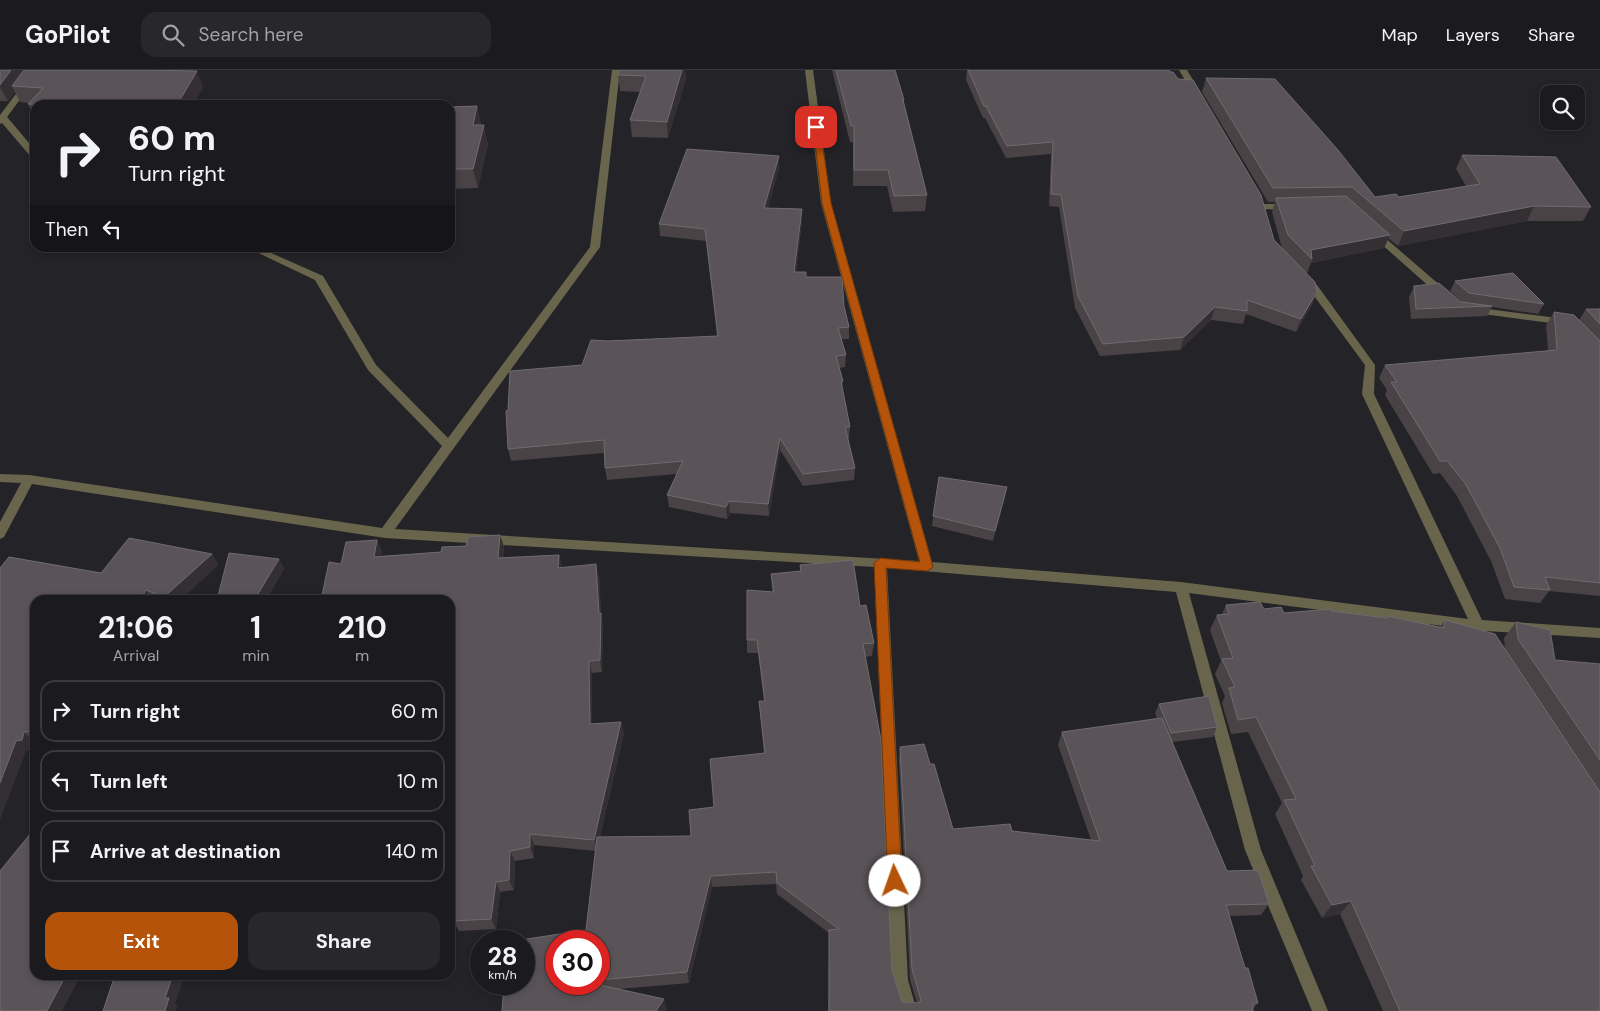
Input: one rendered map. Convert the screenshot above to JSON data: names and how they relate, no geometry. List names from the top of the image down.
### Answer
{
  "page": {
    "header": "GoPilot",
    "search": "Search here",
    "nav": ["Map", "Layers", "Share"],
    "turn": ["60 m", "Turn right"],
    "then": "Then",
    "eta": [
      "21:06",
      "Arrival",
      "1",
      "min",
      "210",
      "m"
    ],
    "list": [
      {
        "name": "Turn right",
        "value": "60 m"
      },
      {
        "name": "Turn left",
        "value": "10 m"
      },
      {
        "name": "Arrive at destination",
        "value": "140 m"
      }
    ],
    "buttons": ["Exit", "Share"],
    "speed": "28 km/h",
    "limit": "30"
  }
}
